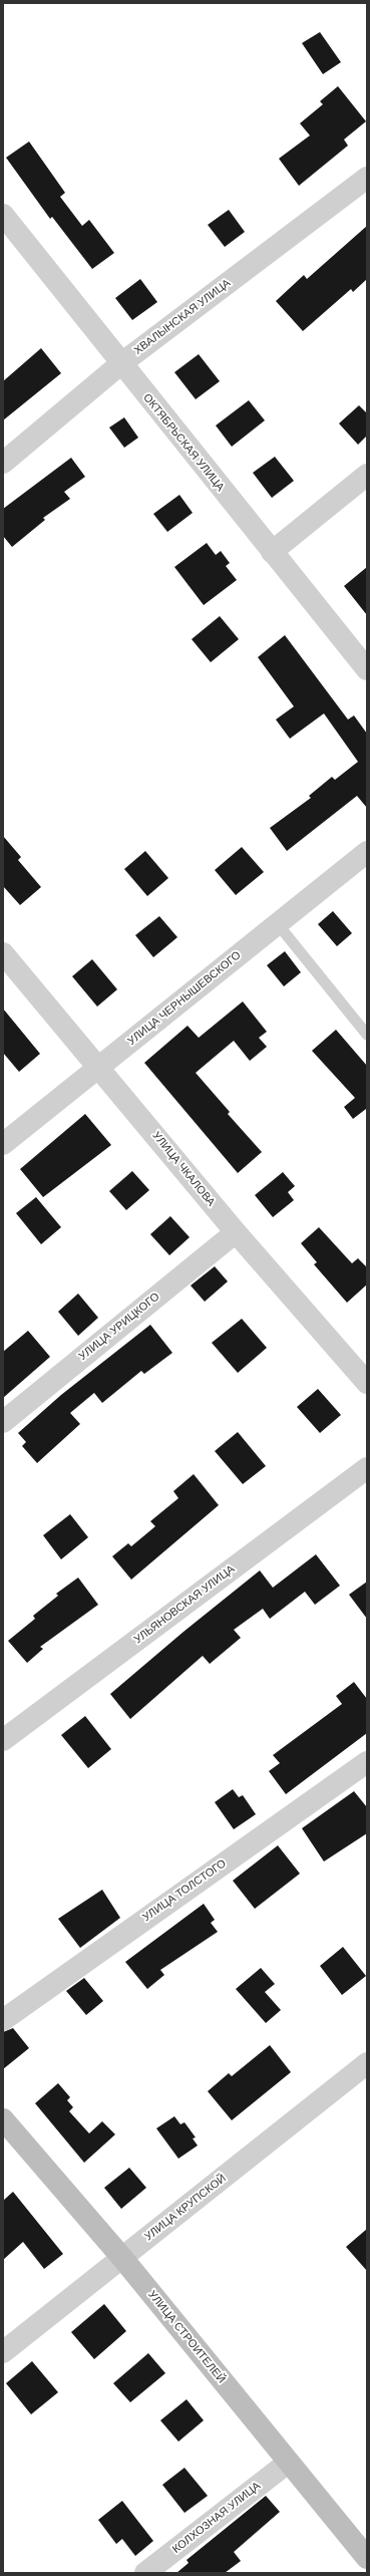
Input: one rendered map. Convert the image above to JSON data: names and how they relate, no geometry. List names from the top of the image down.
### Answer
{
  "streets": {
    "street": [
      "ХВАЛЫНСКАЯ УЛИЦА",
      "ОКТЯБРЬСКАЯ УЛИЦА",
      "УЛИЦА ЧЕРНЫШЕВСКОГО",
      "УЛИЦА ЧКАЛОВА",
      "УЛИЦА УРИЦКОГО",
      "УЛЬЯНОВСКАЯ УЛИЦА",
      "УЛИЦА ТОЛСТОГО",
      "УЛИЦА КРУПСКОЙ",
      "УЛИЦА СТРОИТЕЛЕЙ",
      "КОЛХОЗНАЯ УЛИЦА"
    ]
  },
  "crossings": [
    ["ХВАЛЫНСКАЯ УЛИЦА", "ОКТЯБРЬСКАЯ УЛИЦА"],
    ["УЛИЦА ЧЕРНЫШЕВСКОГО", "УЛИЦА ЧКАЛОВА"],
    ["УЛИЦА ЧКАЛОВА", "УЛИЦА УРИЦКОГО"],
    ["УЛИЦА КРУПСКОЙ", "УЛИЦА СТРОИТЕЛЕЙ"],
    ["УЛИЦА СТРОИТЕЛЕЙ", "КОЛХОЗНАЯ УЛИЦА"]
  ]
}
